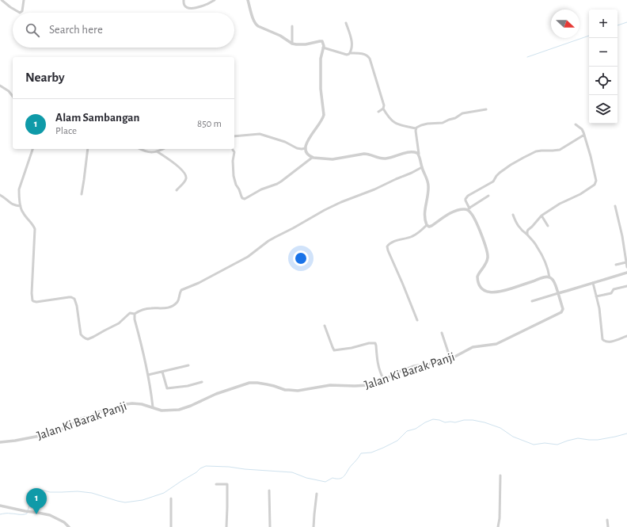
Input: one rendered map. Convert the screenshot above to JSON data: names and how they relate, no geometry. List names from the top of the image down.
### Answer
{
  "streets": {
    "street": ["Jalan Ki Barak Panji"]
  },
  "north": "right",
  "page": {
    "map_buttons": ["+", "−"],
    "search": "Search here",
    "heading": "Nearby",
    "list": [
      {
        "mark": "1",
        "name": "Alam Sambangan",
        "note": "Place",
        "value": "850 m"
      }
    ],
    "pins": "1"
  }
}
